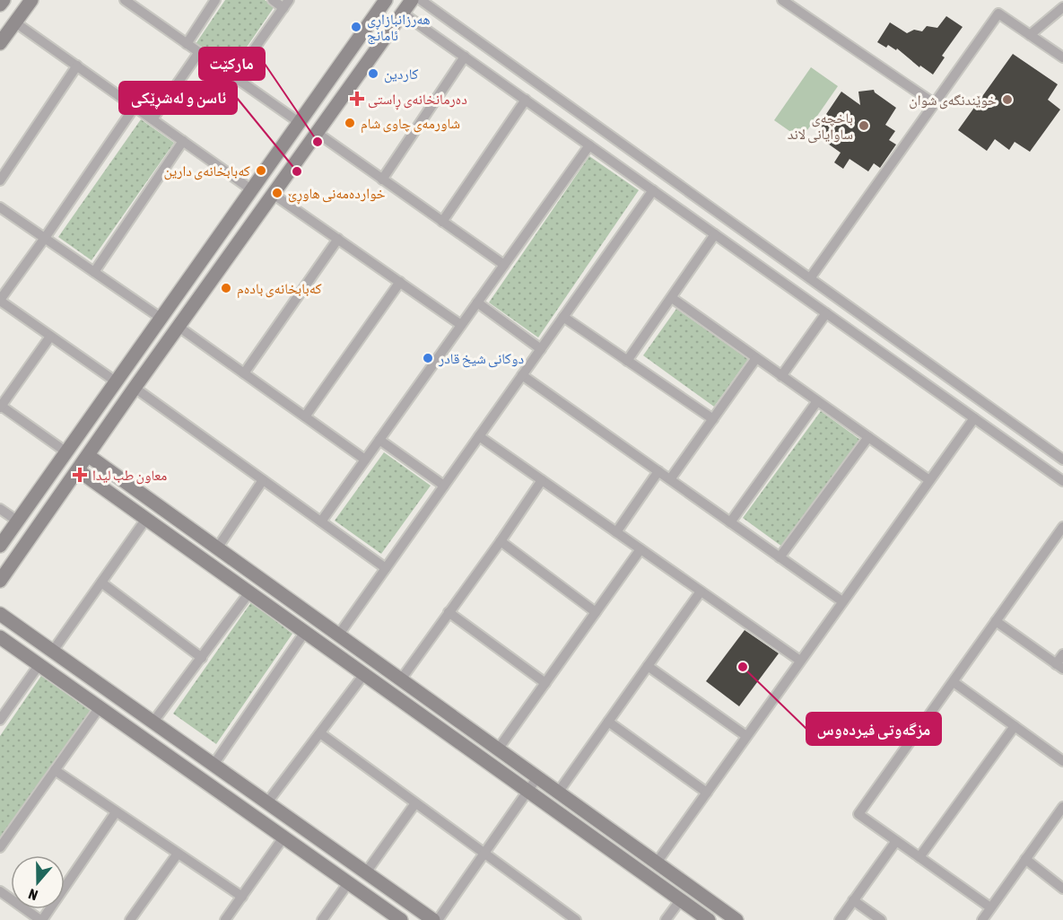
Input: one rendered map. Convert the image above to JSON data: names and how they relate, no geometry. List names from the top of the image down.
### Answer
{
  "places": {
    "other": [
      "هەرزانبازاڕی ئامانج",
      "كاردين",
      "خوێندنگەی شوان",
      "شاورمەی چاوی شام",
      "باخچەی ساوایانی لاند",
      "مارکێت",
      "کەبابخانەی دارین",
      "ئاسن و لەشڕێکی",
      "خواردەمەنی هاوڕێ",
      "کەبابخانەی بادەم",
      "دوکانی شیخ قادر",
      "مزگە‌وتی فیردە‌وس"
    ],
    "health": ["دەرمانخانەی ڕاستی", "معاون طب لیدا"]
  },
  "north": "bottom"
}
